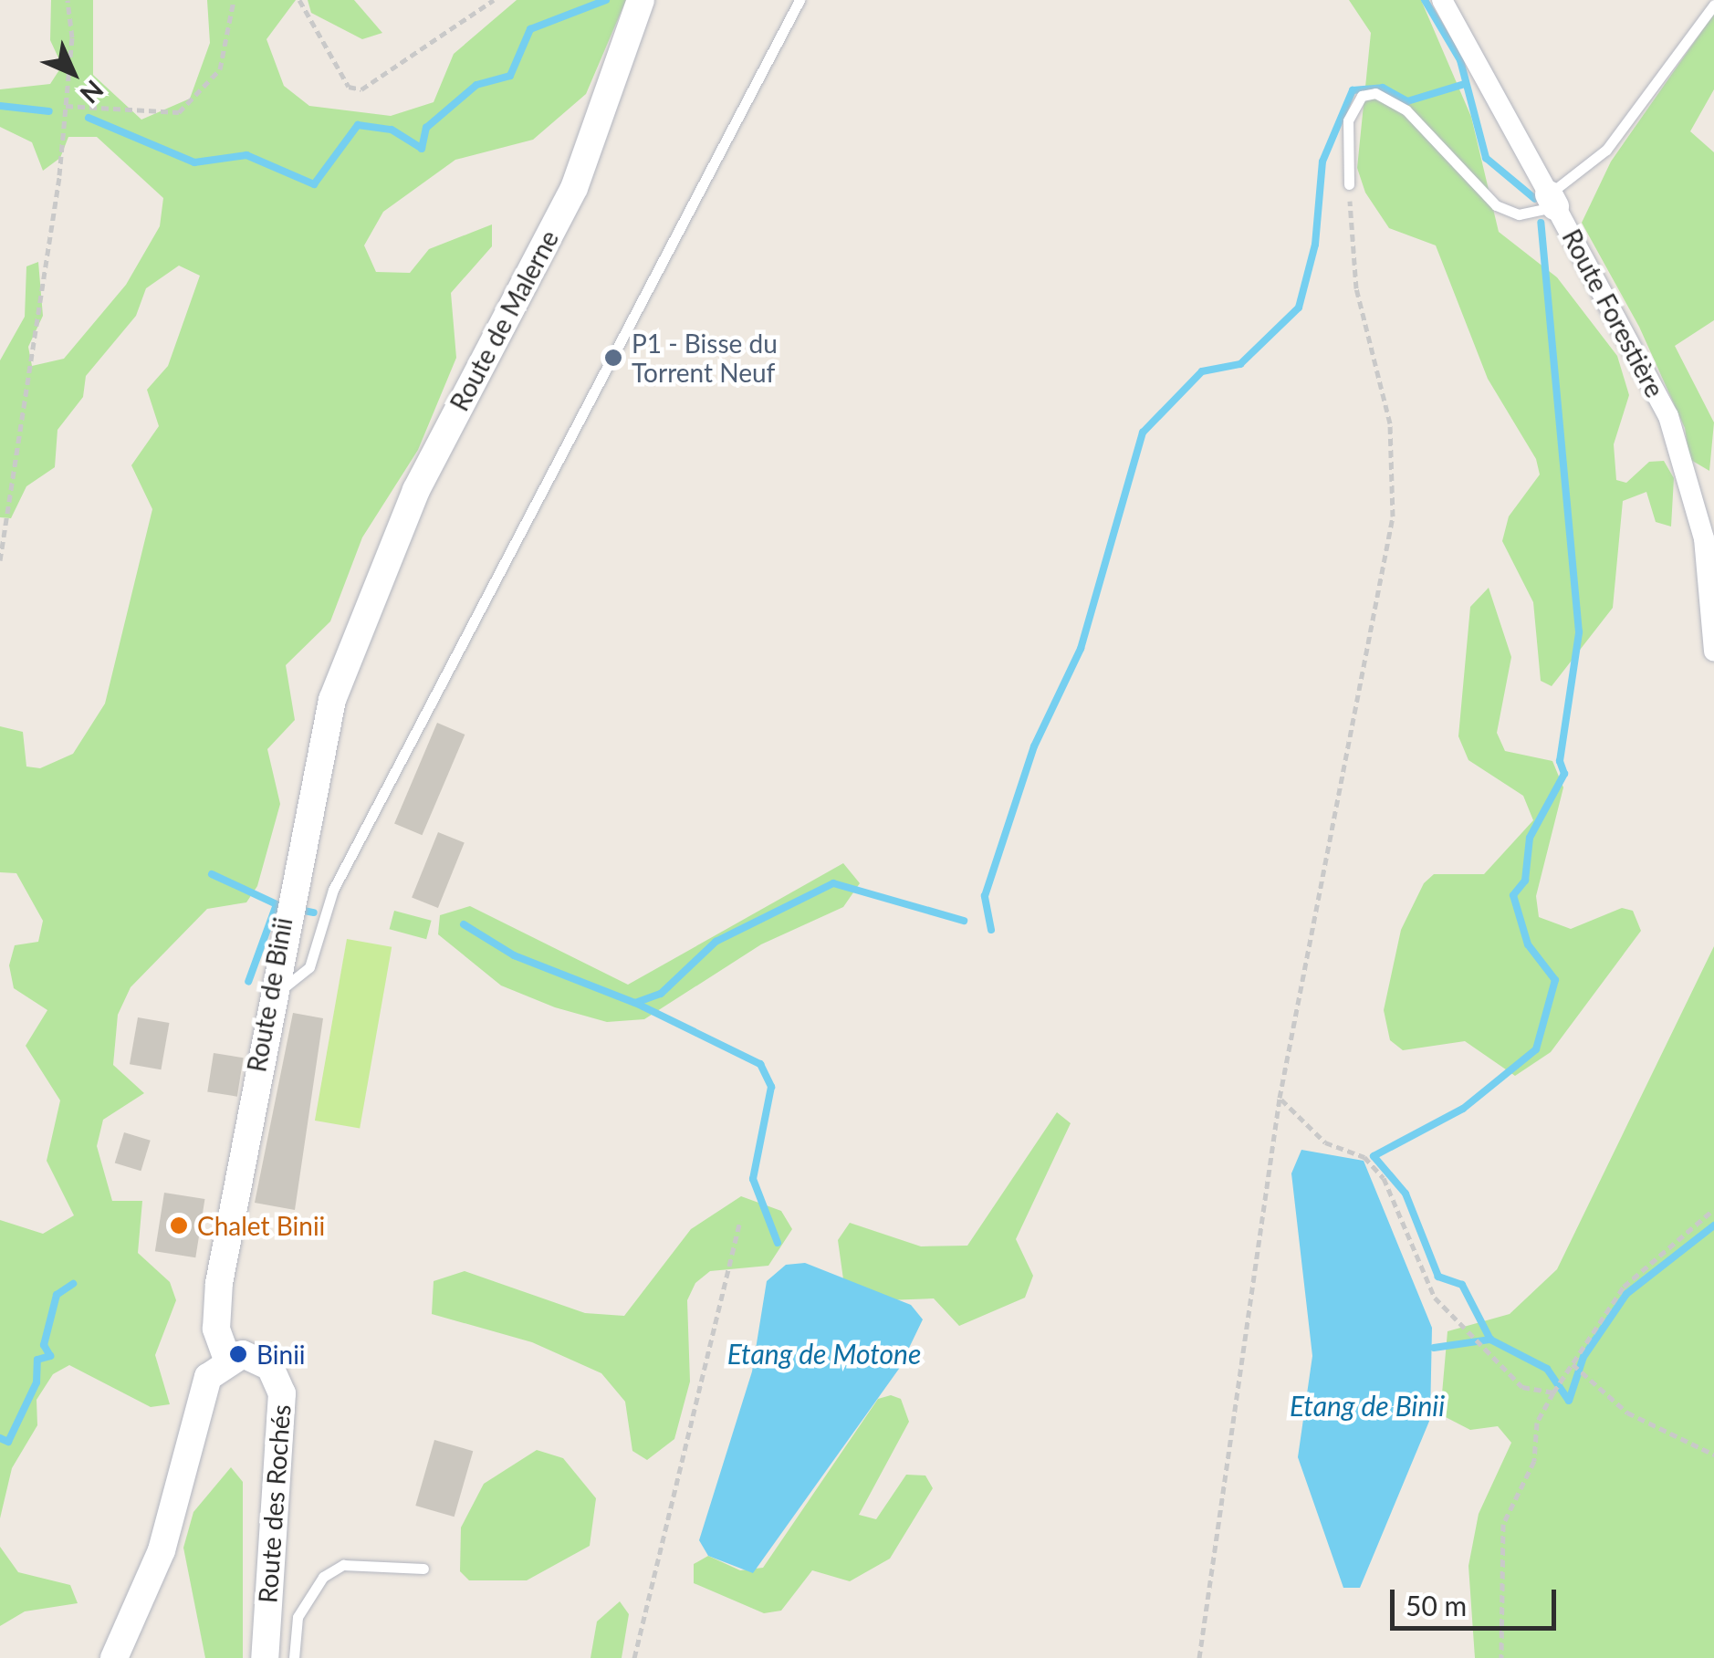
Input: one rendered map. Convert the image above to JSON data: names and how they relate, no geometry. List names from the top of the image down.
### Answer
{
  "streets": {
    "street": [
      "Route Forestière",
      "Route de Malerne",
      "Route de Binii",
      "Route des Rochés"
    ]
  },
  "crossings": [
    ["Route de Malerne", "Route de Binii"],
    ["Route de Binii", "Route des Rochés"]
  ],
  "water": ["Etang de Motone", "Etang de Binii"],
  "places": ["P1 - Bisse du Torrent Neuf", "Chalet Binii", "Binii"],
  "scale_bar": "50 m",
  "north": "bottom right"
}
